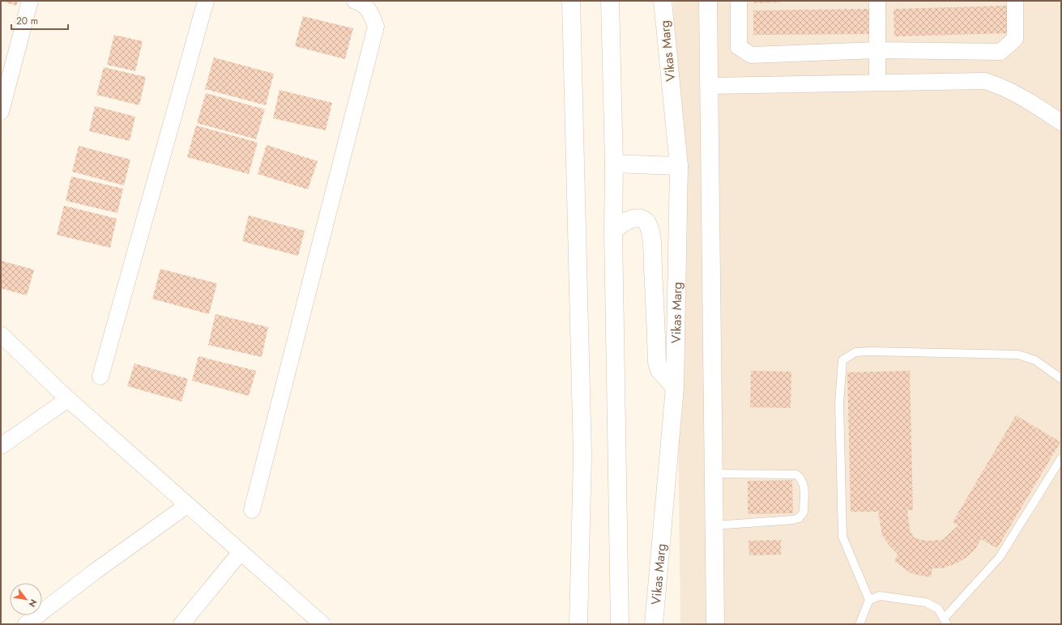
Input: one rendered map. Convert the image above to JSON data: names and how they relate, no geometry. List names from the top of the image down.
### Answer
{
  "streets": {
    "main road": ["Vikas Marg"]
  },
  "scale_bar": "20 m",
  "north": "bottom right"
}
